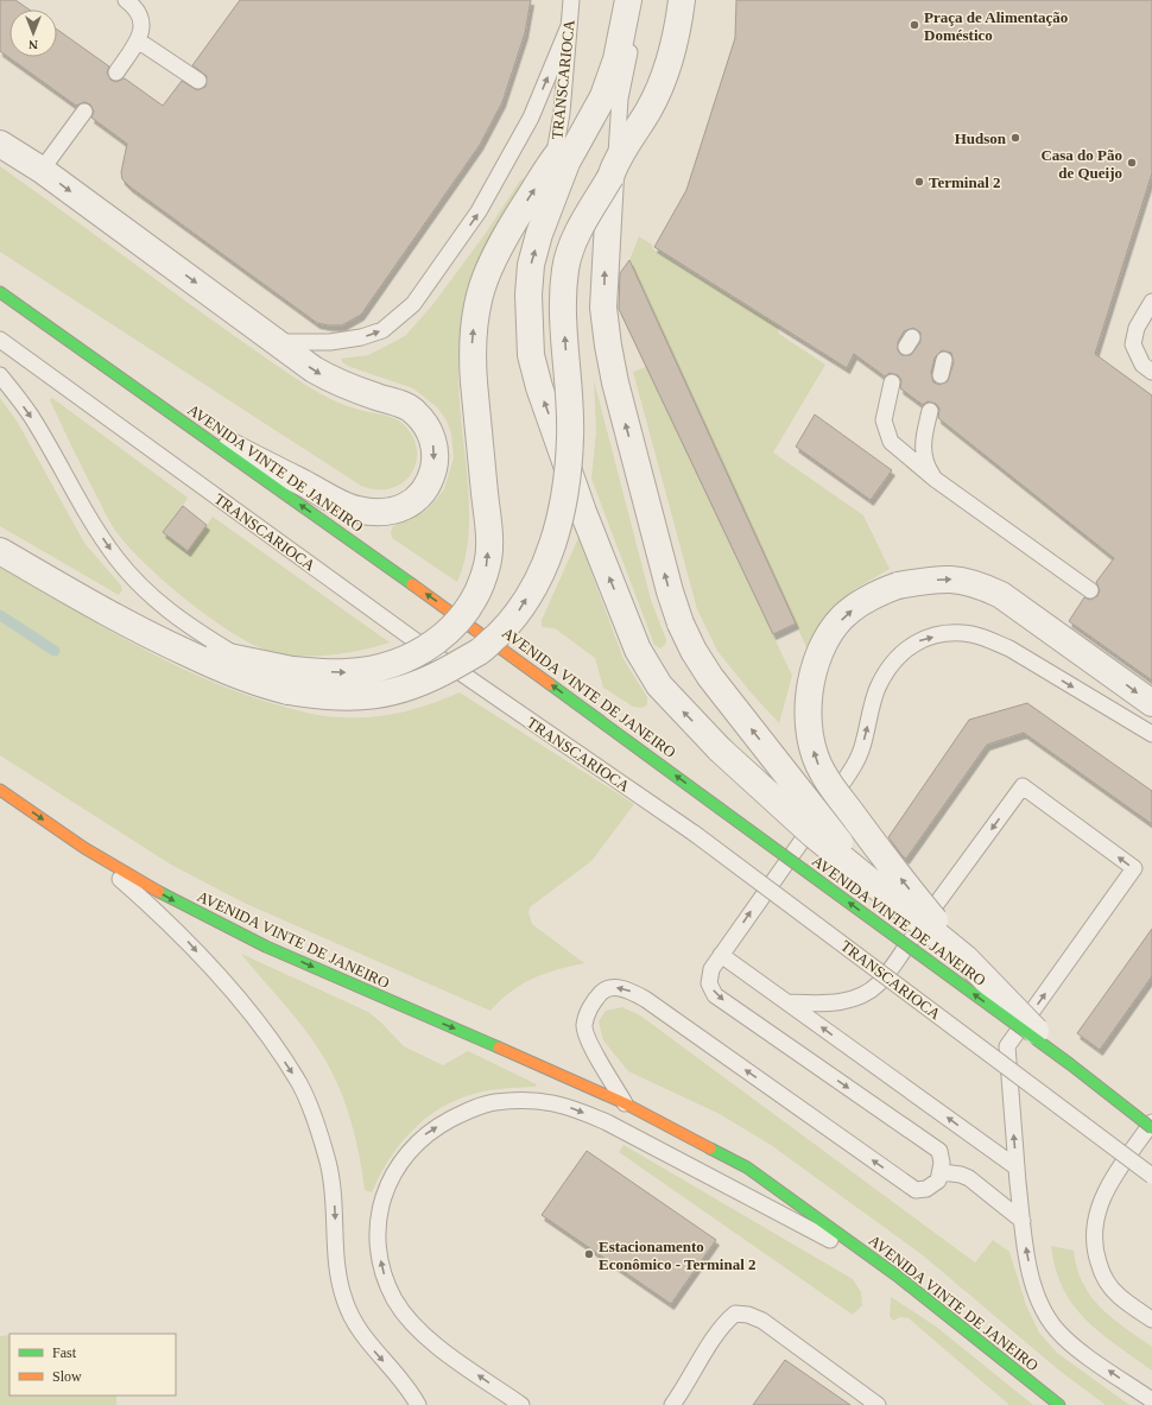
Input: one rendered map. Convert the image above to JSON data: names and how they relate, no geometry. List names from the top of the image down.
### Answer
{
  "streets": {
    "street": ["AVENIDA VINTE DE JANEIRO"],
    "lane": ["TRANSCARIOCA"]
  },
  "places": [
    "Praça de Alimentação Doméstico",
    "Hudson",
    "Casa do Pão de Queijo",
    "Terminal 2",
    "Estacionamento Econômico - Terminal 2"
  ],
  "legend": ["Fast", "Slow"],
  "north": "bottom"
}
